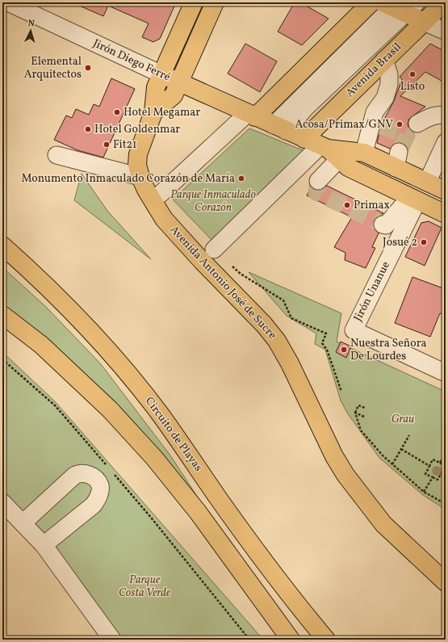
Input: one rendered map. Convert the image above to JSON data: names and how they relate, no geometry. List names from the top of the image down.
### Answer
{
  "streets": {
    "main road": [
      "Jirón Diego Ferré",
      "Avenida Brasil",
      "Avenida Antonio José de Sucre",
      "Circuito de Playas"
    ],
    "street": ["Jirón Unanue"]
  },
  "crossings": [
    ["Jirón Diego Ferré", "Avenida Brasil"],
    ["Jirón Diego Ferré", "Avenida Antonio José de Sucre"]
  ],
  "parks": ["Parque Inmaculado Corazón", "Grau", "Parque Costa Verde"],
  "places": [
    "Elemental Arquitectos",
    "Listo",
    "Hotel Megamar",
    "Acosa/Primax/GNV",
    "Hotel Goldenmar",
    "Fit21",
    "Monumento Inmaculado Corazón de María",
    "Primax",
    "Josué 2",
    "Nuestra Señora De Lourdes"
  ],
  "north": "top"
}
